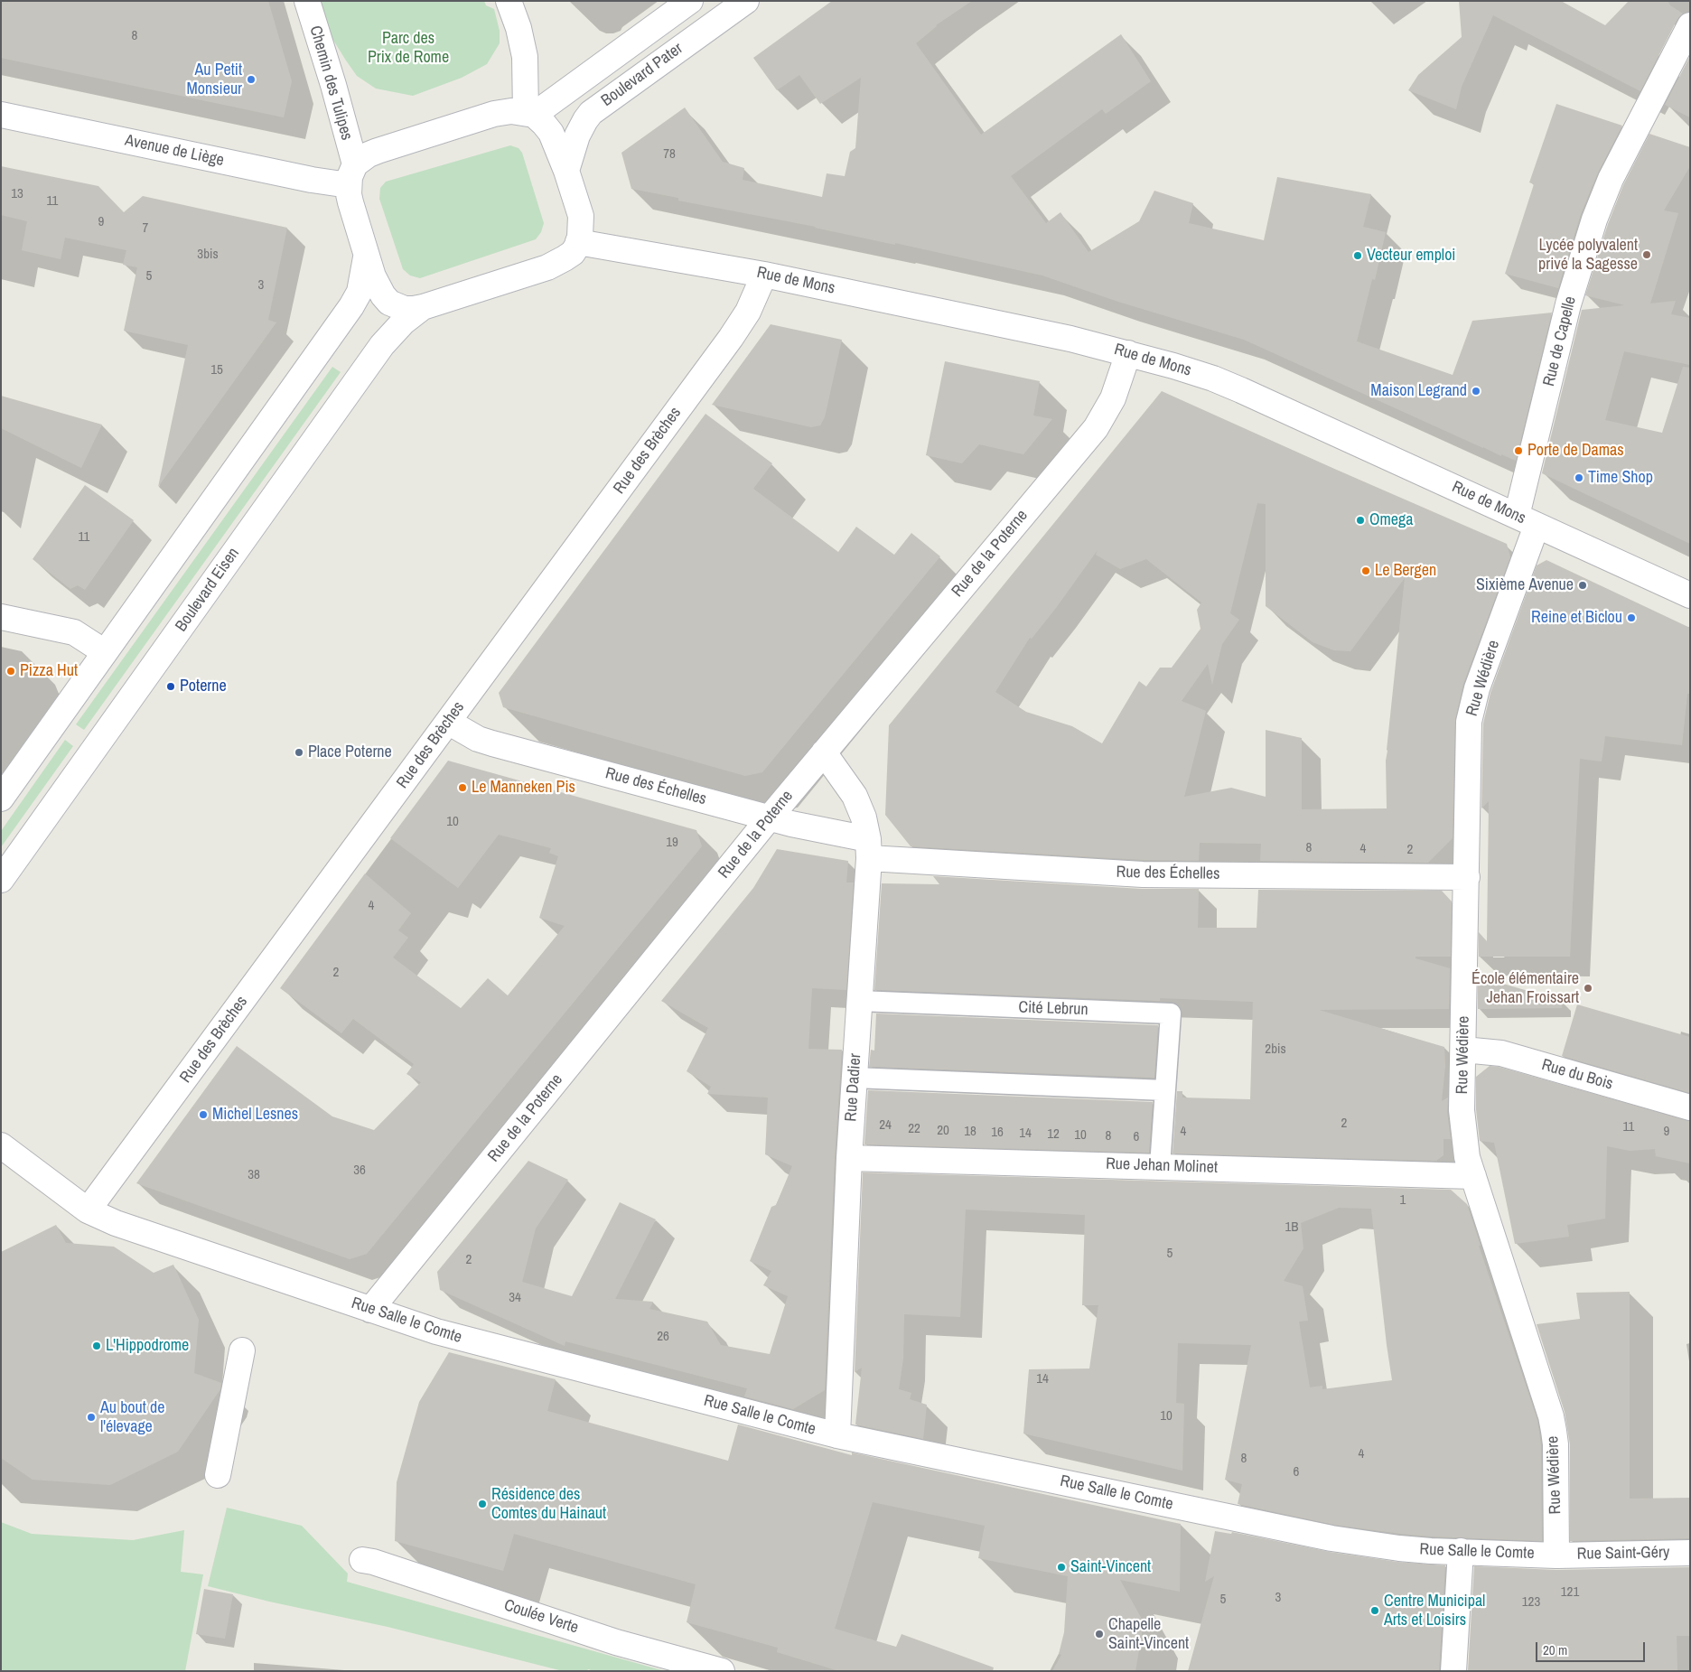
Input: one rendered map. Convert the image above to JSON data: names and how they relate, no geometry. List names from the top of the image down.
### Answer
{
  "streets": {
    "street": [
      "Boulevard Pater",
      "Chemin des Tulipes",
      "Avenue de Liège",
      "Rue de Mons",
      "Rue de Capelle",
      "Rue des Brèches",
      "Rue de la Poterne",
      "Boulevard Eisen",
      "Rue Wédière",
      "Rue des Échelles",
      "Rue du Bois",
      "Rue Dadier",
      "Rue Jehan Molinet",
      "Rue Salle le Comte",
      "Rue Saint-Géry",
      "Coulée Verte"
    ],
    "lane": ["Cité Lebrun"]
  },
  "crossings": [
    ["Chemin des Tulipes", "Avenue de Liège"],
    ["Chemin des Tulipes", "Boulevard Eisen"],
    ["Rue de Mons", "Rue de Capelle"],
    ["Rue de Mons", "Rue des Brèches"],
    ["Rue de Mons", "Rue de la Poterne"],
    ["Rue de Mons", "Rue Wédière"],
    ["Rue de Capelle", "Rue Wédière"],
    ["Rue des Brèches", "Rue des Échelles"],
    ["Rue des Brèches", "Rue Salle le Comte"],
    ["Rue de la Poterne", "Rue des Échelles"],
    ["Rue de la Poterne", "Rue Dadier"],
    ["Rue de la Poterne", "Rue Salle le Comte"],
    ["Rue Wédière", "Rue des Échelles"],
    ["Rue Wédière", "Rue du Bois"],
    ["Rue Wédière", "Rue Jehan Molinet"],
    ["Rue Wédière", "Rue Salle le Comte"],
    ["Rue Wédière", "Rue Saint-Géry"],
    ["Rue des Échelles", "Rue Dadier"],
    ["Cité Lebrun", "Rue Dadier"],
    ["Cité Lebrun", "Rue Jehan Molinet"],
    ["Rue Dadier", "Rue Jehan Molinet"],
    ["Rue Dadier", "Rue Salle le Comte"],
    ["Rue Salle le Comte", "Rue Saint-Géry"]
  ],
  "parks": ["Parc des Prix de Rome"],
  "places": [
    "Au Petit Monsieur",
    "Lycée polyvalent privé la Sagesse",
    "Vecteur emploi",
    "Maison Legrand",
    "Porte de Damas",
    "Time Shop",
    "Omega",
    "Le Bergen",
    "Sixième Avenue",
    "Reine et Biclou",
    "Pizza Hut",
    "Poterne",
    "Place Poterne",
    "Le Manneken Pis",
    "École élémentaire Jehan Froissart",
    "Michel Lesnes",
    "L'Hippodrome",
    "Au bout de l'élevage",
    "Résidence des Comtes du Hainaut",
    "Saint-Vincent",
    "Centre Municipal Arts et Loisirs",
    "Chapelle Saint-Vincent"
  ],
  "house_numbers": [
    "8",
    "78",
    "13",
    "11",
    "9",
    "7",
    "3bis",
    "5",
    "3",
    "15",
    "11",
    "10",
    "19",
    "8",
    "4",
    "2",
    "4",
    "2",
    "2bis",
    "2",
    "24",
    "11",
    "22",
    "20",
    "18",
    "4",
    "9",
    "16",
    "14",
    "12",
    "10",
    "8",
    "6",
    "36",
    "38",
    "1",
    "1B",
    "5",
    "2",
    "34",
    "26",
    "14",
    "10",
    "4",
    "8",
    "6",
    "121",
    "3",
    "5",
    "123"
  ],
  "scale_bar": "20 m"
}
